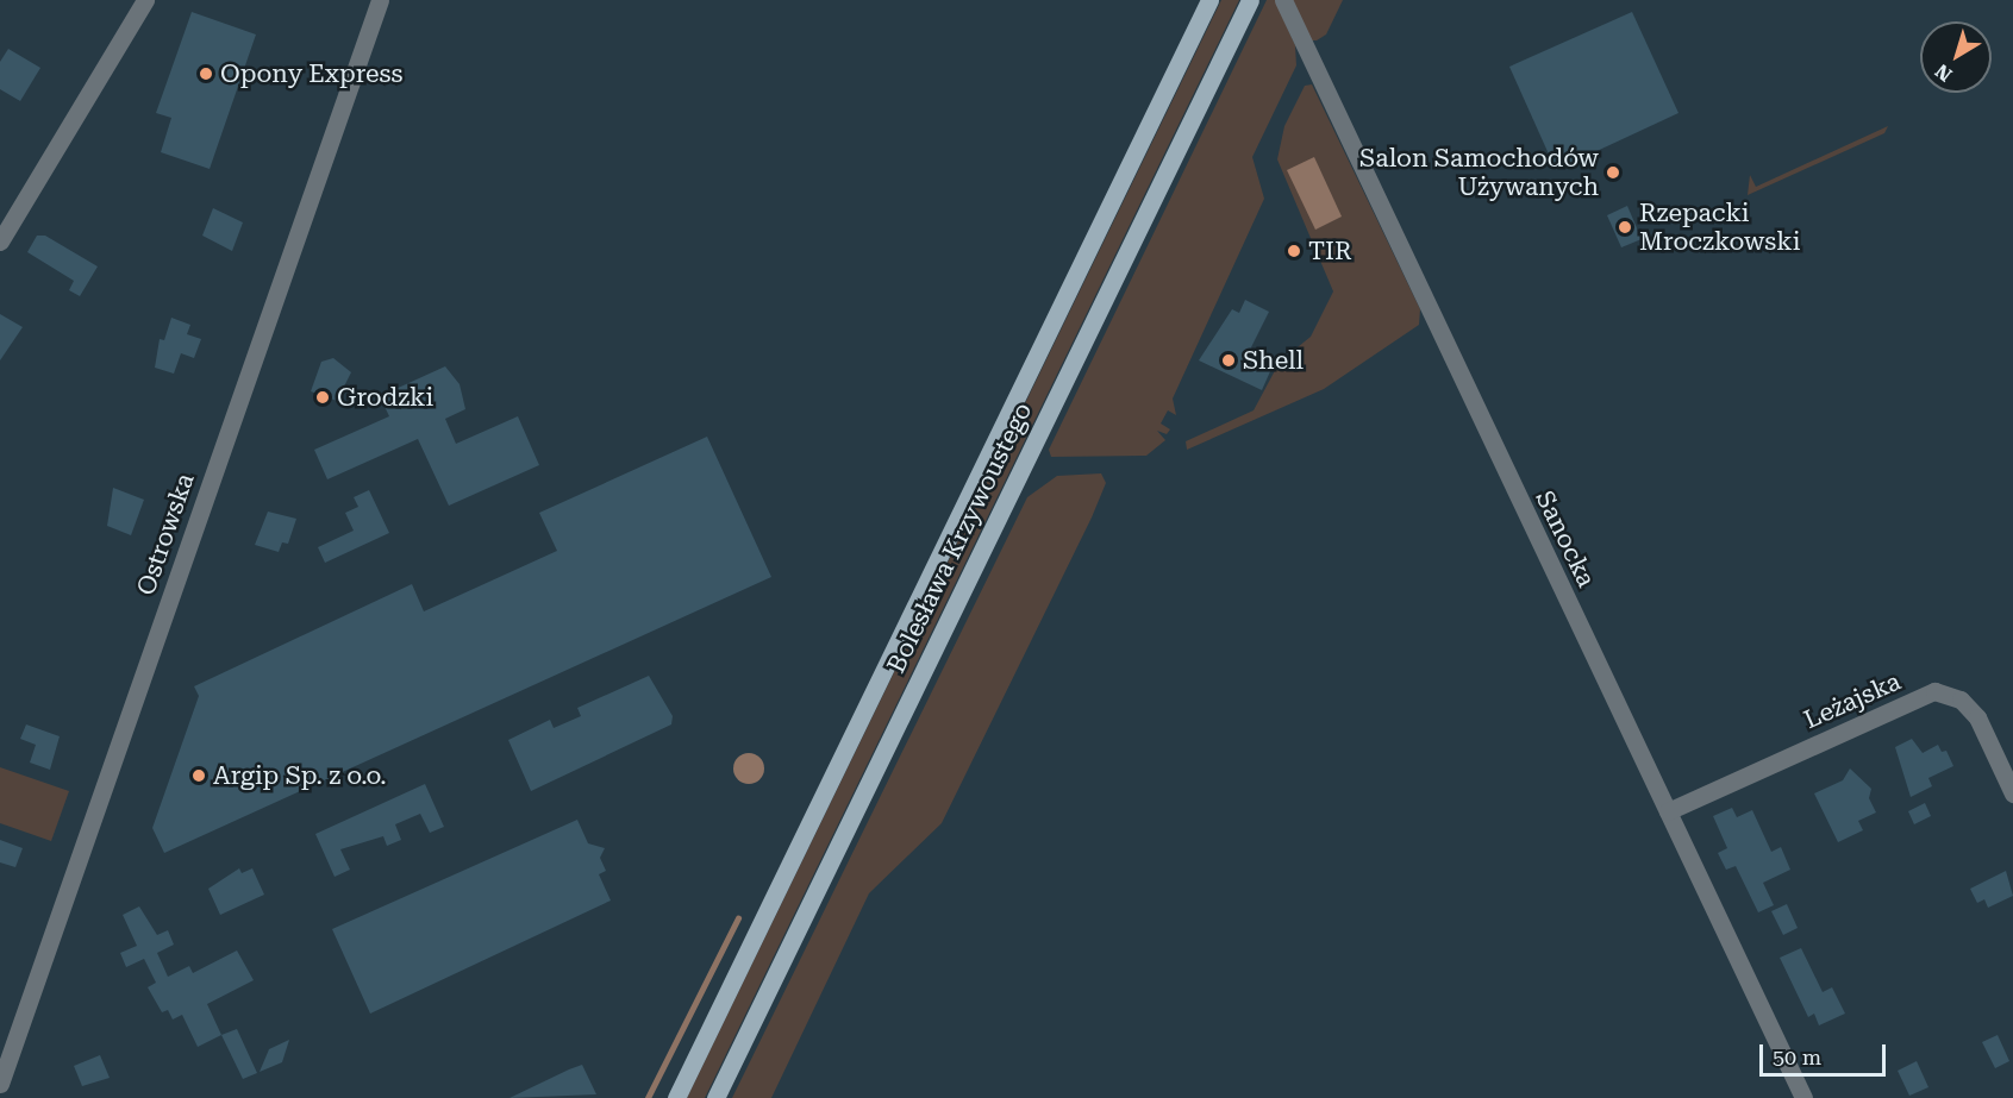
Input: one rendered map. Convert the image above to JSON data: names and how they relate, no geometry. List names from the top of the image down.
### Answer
{
  "streets": {
    "main road": ["Bolesława Krzywoustego"],
    "street": ["Ostrowska", "Sanocka", "Leżajska"]
  },
  "crossings": [
    ["Sanocka", "Leżajska"]
  ],
  "places": [
    "Opony Express",
    "Salon Samochodów Używanych",
    "Rzepacki Mroczkowski",
    "TIR",
    "Shell",
    "Grodzki",
    "Argip Sp. z o.o."
  ],
  "scale_bar": "50 m",
  "north": "bottom left"
}
